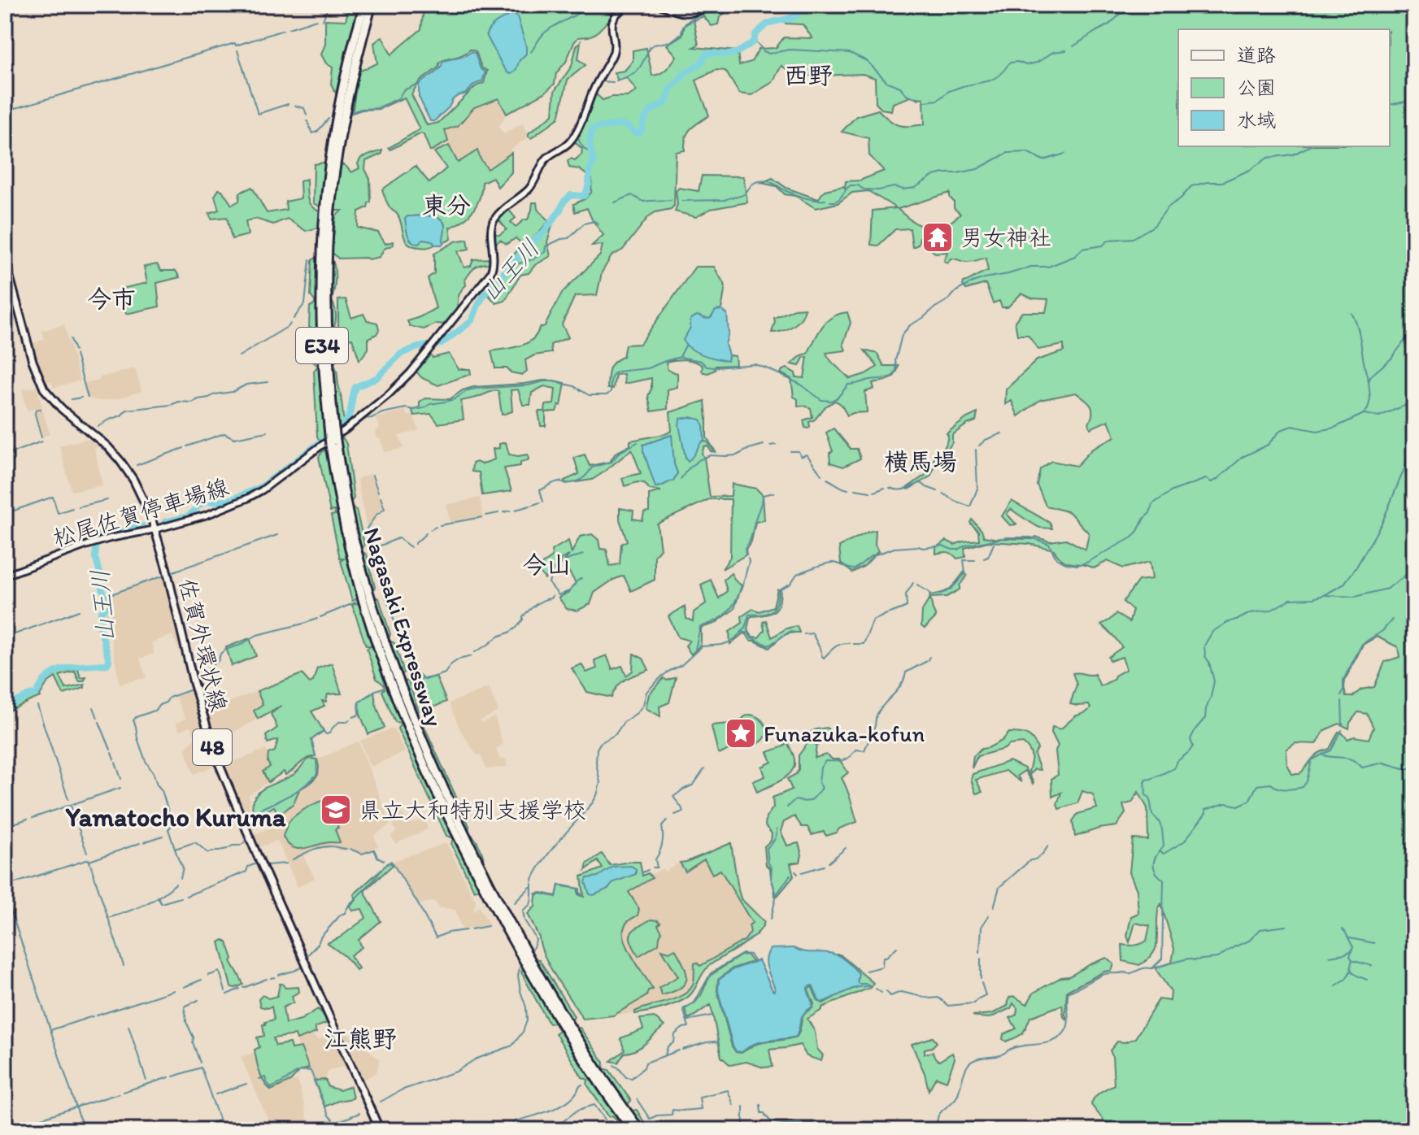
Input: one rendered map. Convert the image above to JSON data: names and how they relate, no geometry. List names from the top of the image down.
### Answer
{
  "streets": {
    "highway": ["E34", "Nagasaki Expressway"],
    "main road": ["松尾佐賀停車場線", "佐賀外環状線", "48"]
  },
  "crossings": [
    ["松尾佐賀停車場線", "佐賀外環状線"]
  ],
  "districts": [
    "西野",
    "東分",
    "今市",
    "横馬場",
    "今山",
    "Yamatocho Kuruma",
    "江熊野"
  ],
  "water": ["山王川"],
  "places": {
    "temple": ["男女神社"],
    "place": ["Funazuka-kofun"],
    "school or university": ["県立大和特別支援学校"]
  },
  "legend": ["道路", "公園", "水域"]
}
